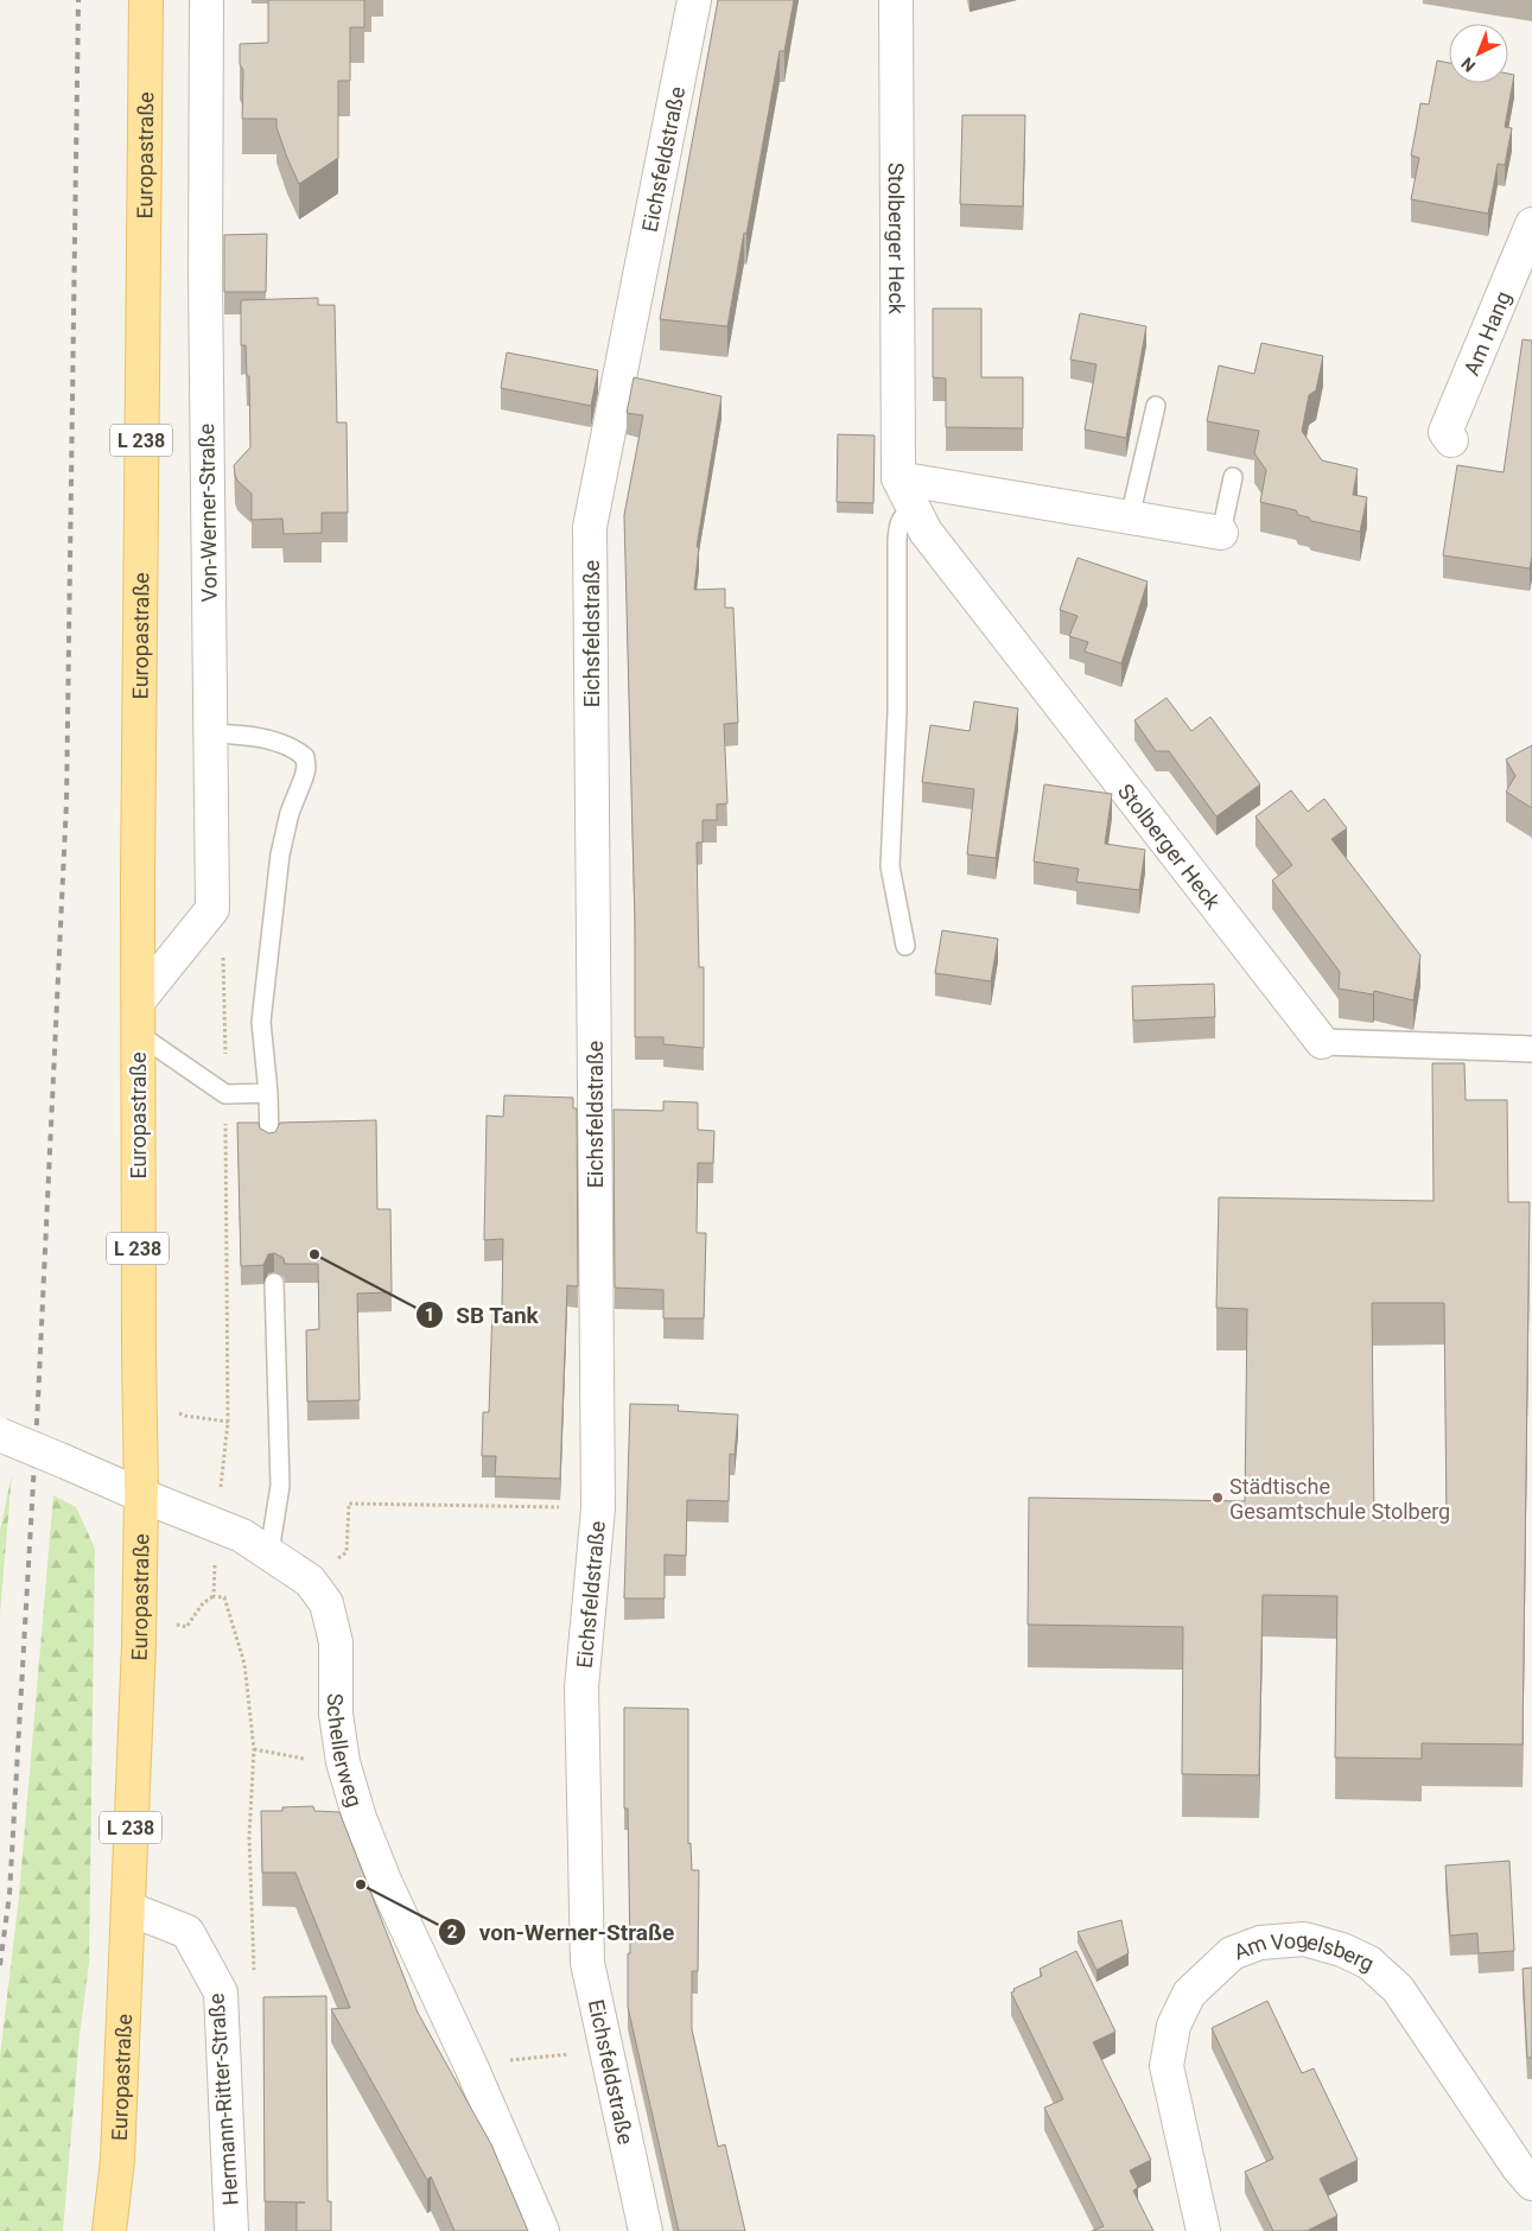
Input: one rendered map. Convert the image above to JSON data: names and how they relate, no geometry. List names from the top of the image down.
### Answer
{
  "streets": {
    "main road": ["Europastraße", "L 238"],
    "street": [
      "Eichsfeldstraße",
      "Stolberger Heck",
      "Am Hang",
      "Von-Werner-Straße",
      "Schellerweg",
      "Am Vogelsberg",
      "Hermann-Ritter-Straße"
    ]
  },
  "crossings": [
    ["Europastraße", "Von-Werner-Straße"],
    ["Europastraße", "Schellerweg"],
    ["Europastraße", "Hermann-Ritter-Straße"]
  ],
  "places": ["SB Tank", "Städtische Gesamtschule Stolberg", "von-Werner-Straße"],
  "north": "bottom left"
}
